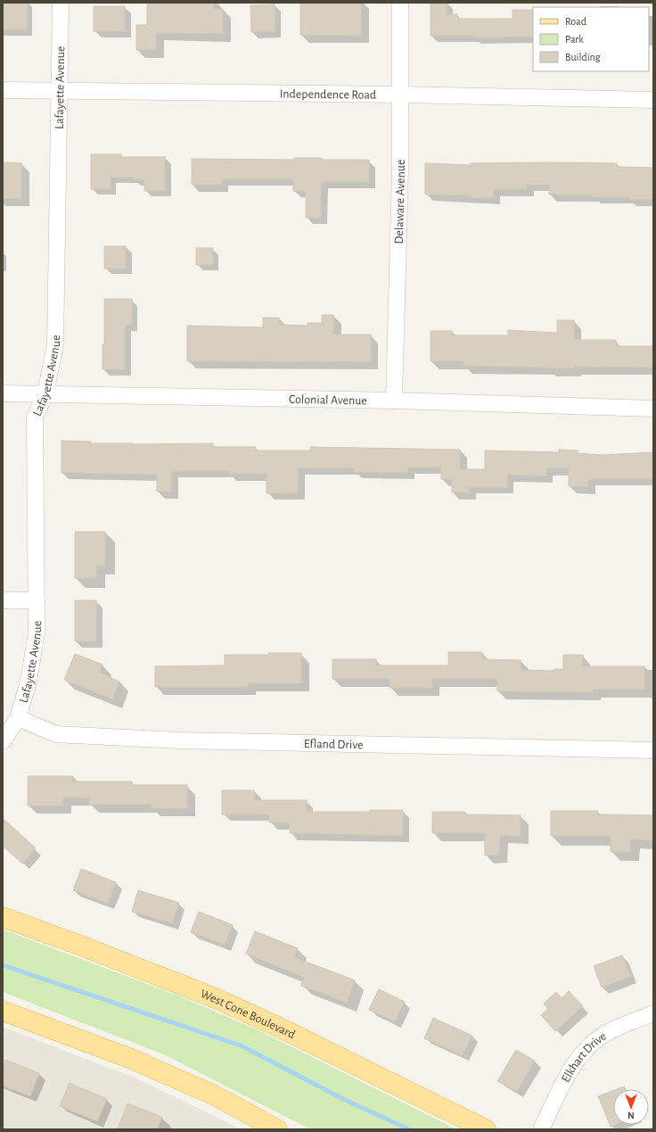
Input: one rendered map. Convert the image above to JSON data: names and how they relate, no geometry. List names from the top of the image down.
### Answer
{
  "streets": {
    "main road": ["West Cone Boulevard"],
    "street": [
      "Lafayette Avenue",
      "Independence Road",
      "Delaware Avenue",
      "Colonial Avenue",
      "Efland Drive",
      "Elkhart Drive"
    ]
  },
  "crossings": [
    ["Lafayette Avenue", "Independence Road"],
    ["Lafayette Avenue", "Colonial Avenue"],
    ["Lafayette Avenue", "Efland Drive"],
    ["Independence Road", "Delaware Avenue"],
    ["Delaware Avenue", "Colonial Avenue"]
  ],
  "legend": ["Road", "Park", "Building"],
  "north": "bottom"
}
